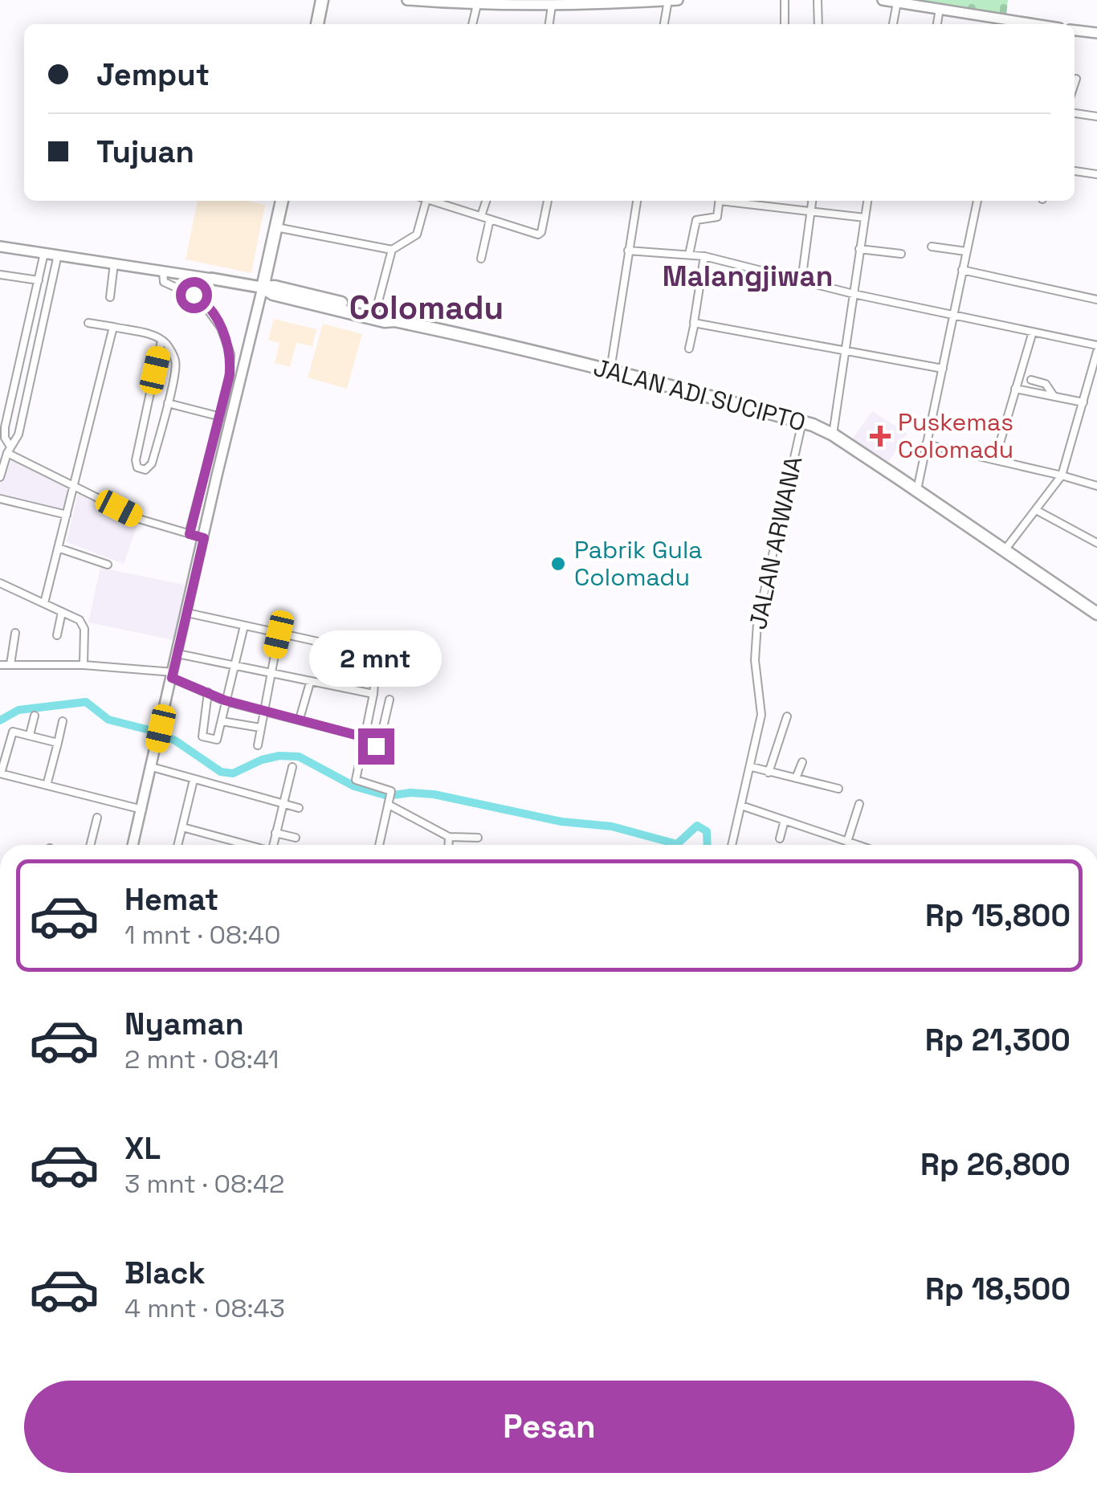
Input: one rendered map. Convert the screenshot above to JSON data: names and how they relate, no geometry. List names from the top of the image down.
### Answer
{
  "streets": {
    "highway": ["JALAN ADI SUCIPTO"],
    "street": ["JALAN ARWANA"]
  },
  "crossings": [
    ["JALAN ADI SUCIPTO", "JALAN ARWANA"]
  ],
  "districts": ["Malangjiwan", "Colomadu"],
  "places": {
    "health": ["Puskemas Colomadu"],
    "other": ["Pabrik Gula Colomadu"]
  },
  "page": {
    "banner": ["Jemput", "Tujuan"],
    "bubble": "2 mnt",
    "list": [
      {
        "name": "Hemat",
        "note": "1 mnt · 08:40",
        "value": "Rp 15,800"
      },
      {
        "name": "Nyaman",
        "note": "2 mnt · 08:41",
        "value": "Rp 21,300"
      },
      {
        "name": "XL",
        "note": "3 mnt · 08:42",
        "value": "Rp 26,800"
      },
      {
        "name": "Black",
        "note": "4 mnt · 08:43",
        "value": "Rp 18,500"
      }
    ],
    "buttons": "Pesan"
  }
}
